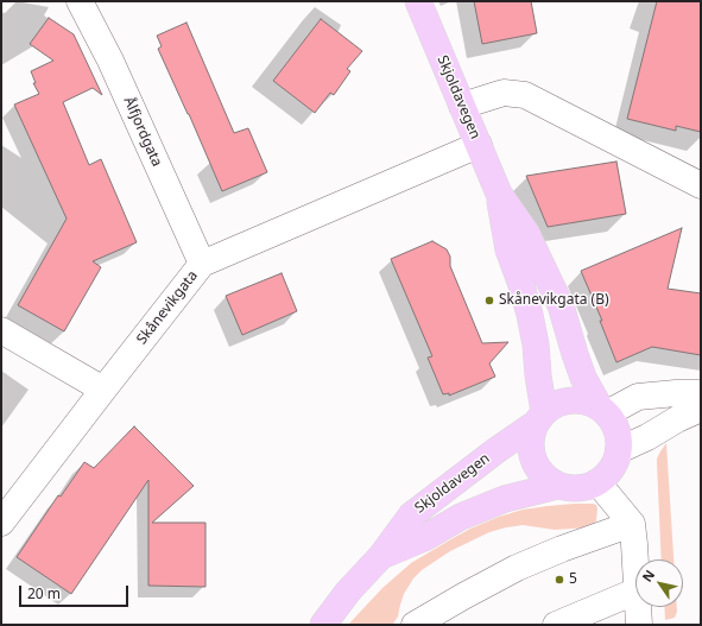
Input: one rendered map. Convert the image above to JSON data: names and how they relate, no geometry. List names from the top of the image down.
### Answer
{
  "streets": {
    "main road": ["Skjoldavegen"],
    "street": ["Ålfjordgata", "Skånevikgata"]
  },
  "crossings": [
    ["Skjoldavegen", "Skånevikgata"],
    ["Ålfjordgata", "Skånevikgata"]
  ],
  "places": ["Skånevikgata (B)", "5"],
  "scale_bar": "20 m",
  "north": "top left"
}
